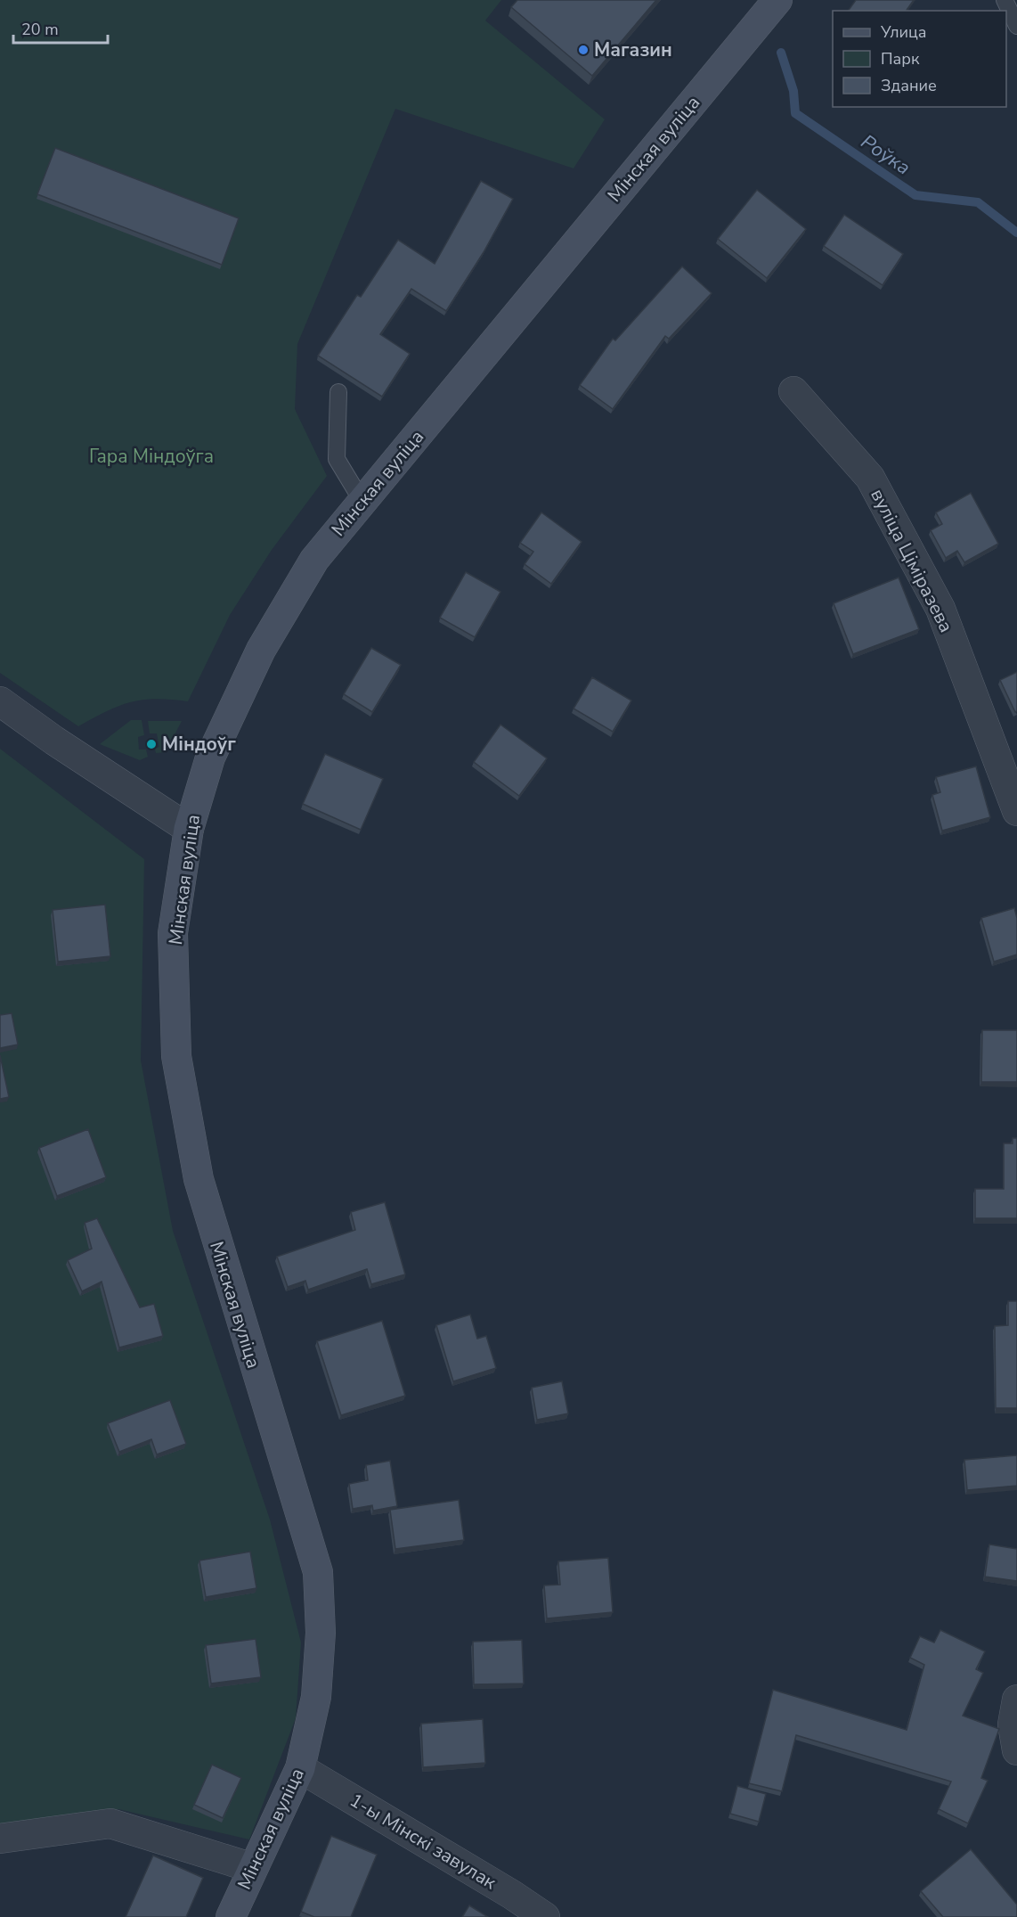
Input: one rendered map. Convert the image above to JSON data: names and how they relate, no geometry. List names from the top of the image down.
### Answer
{
  "streets": {
    "street": ["Мінская вуліца", "вуліца Ціміразева", "1-ы Мінскі завулак"]
  },
  "crossings": [
    ["Мінская вуліца", "1-ы Мінскі завулак"]
  ],
  "water": ["Роўка"],
  "parks": ["Гара Міндоўга"],
  "places": ["Магазин", "Міндоўг"],
  "legend": ["Улица", "Парк", "Здание"],
  "scale_bar": "20 m"
}
